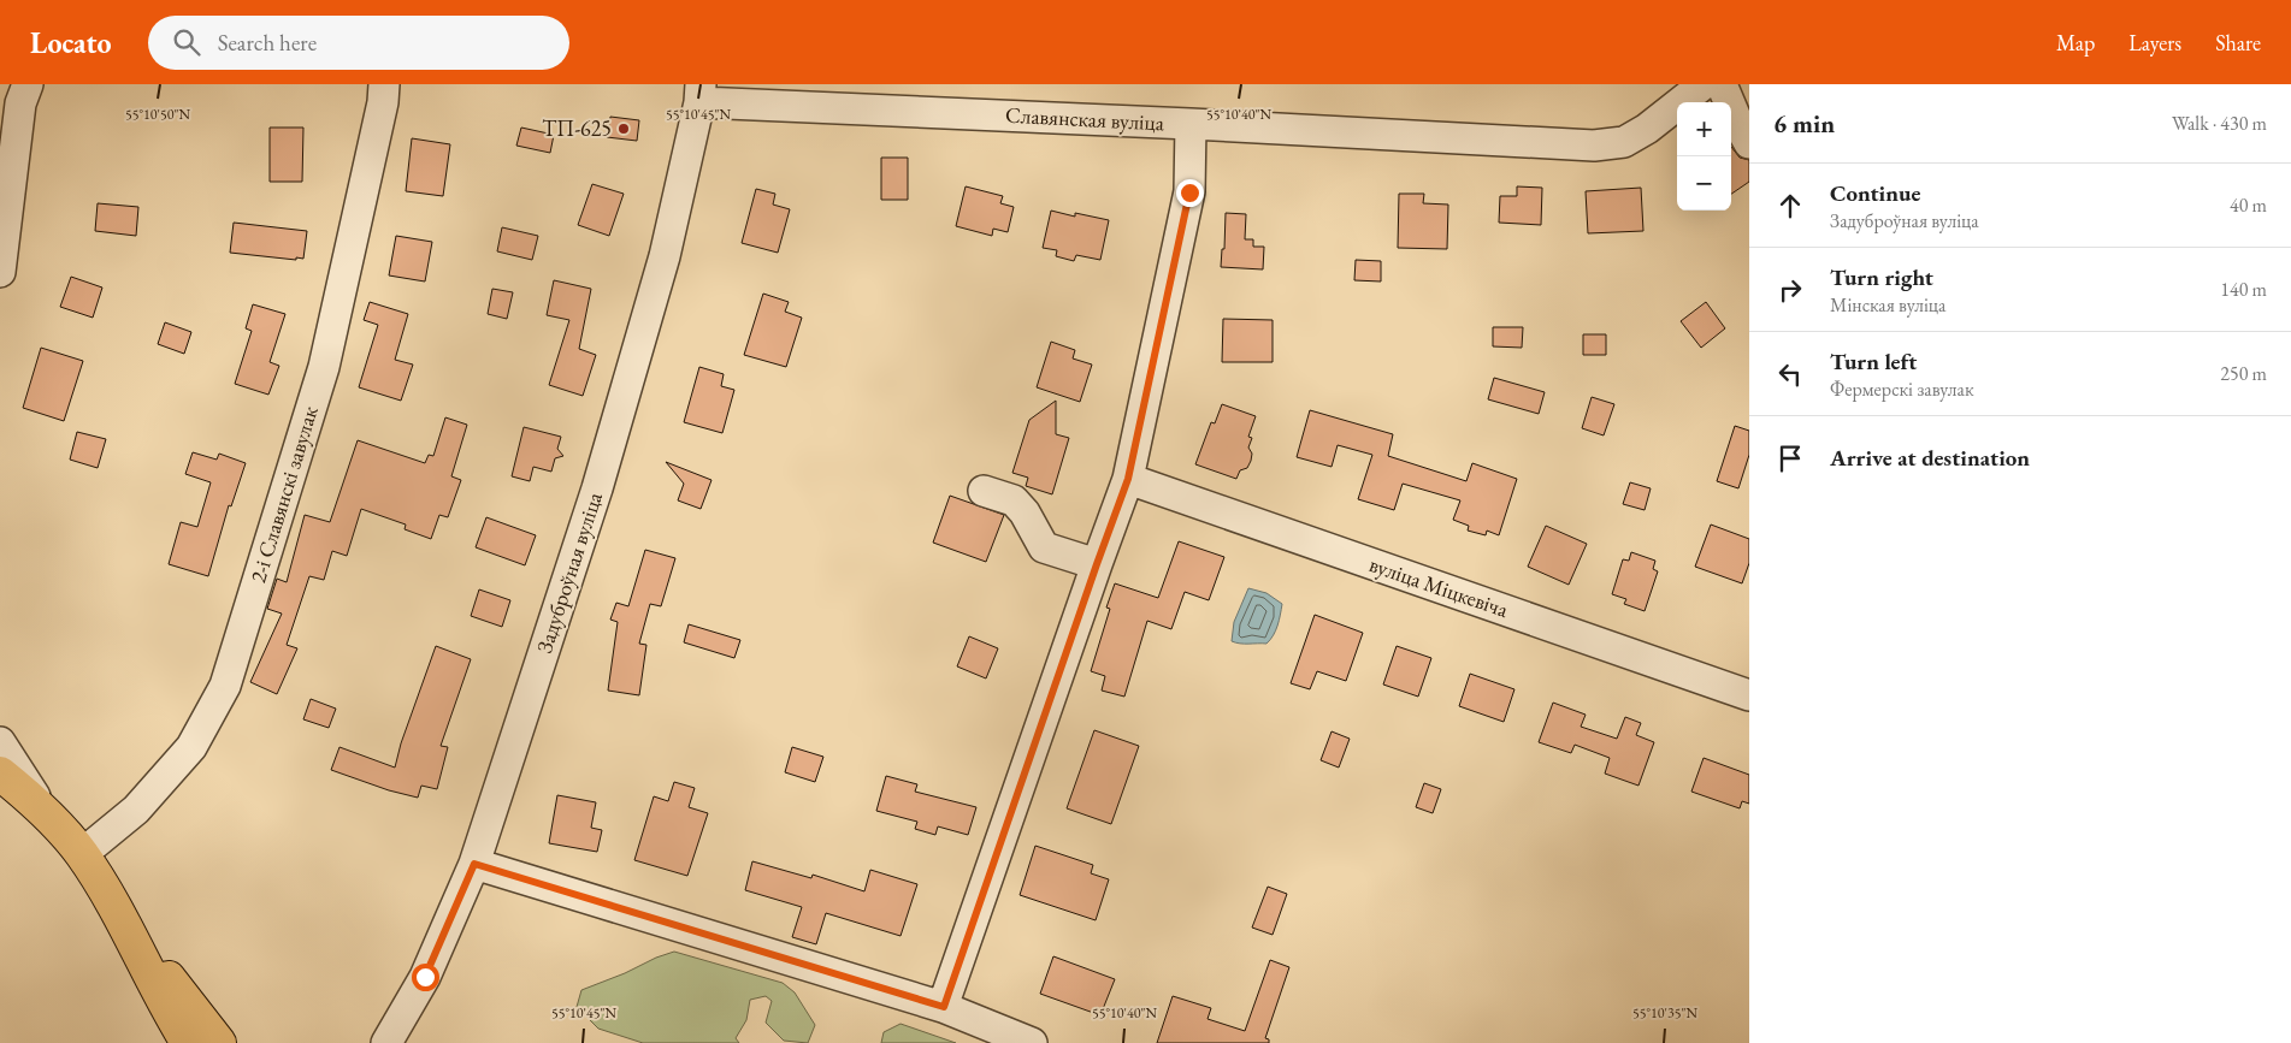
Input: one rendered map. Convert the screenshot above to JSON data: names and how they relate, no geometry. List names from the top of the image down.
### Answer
{
  "streets": {
    "street": [
      "Славянская вуліца",
      "2-і Славянскі завулак",
      "Задуброўная вуліца",
      "вуліца Міцкевіча"
    ]
  },
  "crossings": [
    ["Славянская вуліца", "Задуброўная вуліца"]
  ],
  "places": ["ТП-625"],
  "page": {
    "header": "Locato",
    "search": "Search here",
    "nav": ["Map", "Layers", "Share"],
    "heading": ["6 min", "Walk · 430 m"],
    "map_buttons": ["+", "−"],
    "list": [
      ["Continue", "Задуброўная вуліца", "40 m"],
      ["Turn right", "Мінская вуліца", "140 m"],
      ["Turn left", "Фермерскі завулак", "250 m"],
      "Arrive at destination"
    ]
  },
  "coordinates": [
    "55°10'50\"N",
    "55°10'45\"N",
    "55°10'40\"N",
    "55°10'35\"N"
  ]
}
